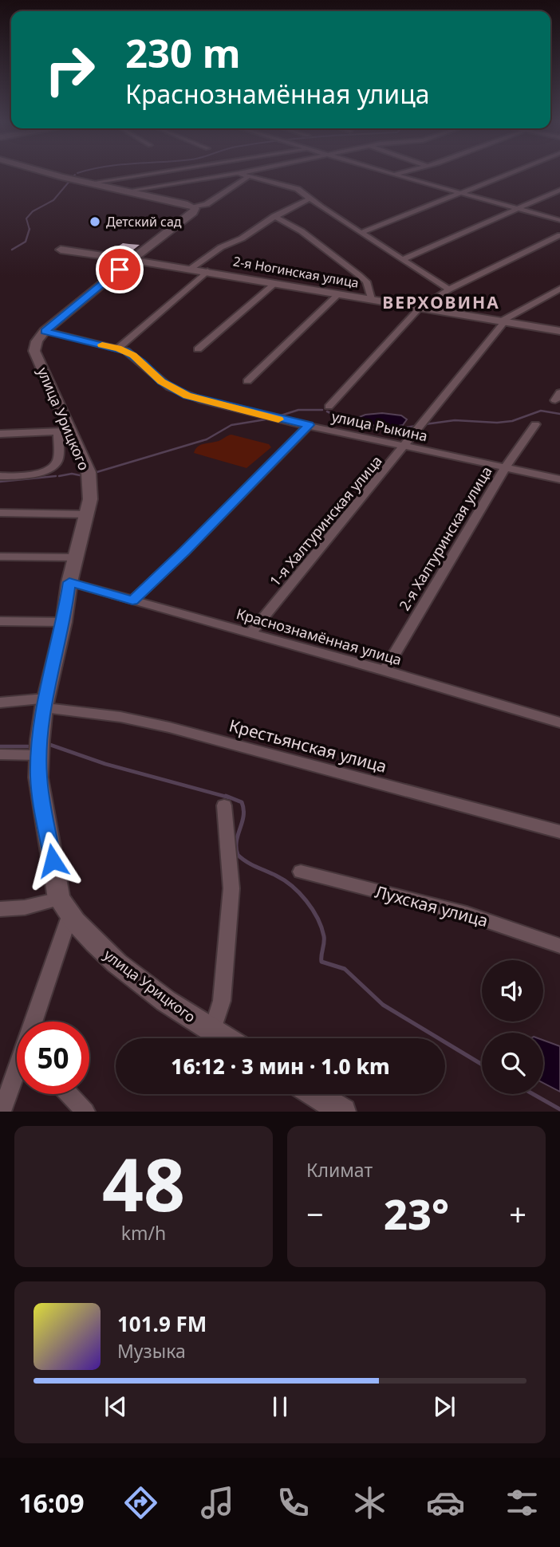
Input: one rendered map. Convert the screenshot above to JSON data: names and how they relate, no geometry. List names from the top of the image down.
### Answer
{
  "streets": {
    "main road": ["2-я Ногинская улица", "улица Урицкого"],
    "street": [
      "улица Рыкина",
      "1-я Халтуринская улица",
      "2-я Халтуринская улица",
      "Краснознамённая улица",
      "Крестьянская улица",
      "Лухская улица"
    ]
  },
  "crossings": [
    ["2-я Ногинская улица", "1-я Халтуринская улица"],
    ["улица Урицкого", "улица Рыкина"],
    ["улица Урицкого", "Краснознамённая улица"],
    ["улица Урицкого", "Крестьянская улица"],
    ["улица Рыкина", "1-я Халтуринская улица"],
    ["улица Рыкина", "2-я Халтуринская улица"],
    ["1-я Халтуринская улица", "Краснознамённая улица"],
    ["2-я Халтуринская улица", "Краснознамённая улица"]
  ],
  "districts": ["ВЕРХОВИНА"],
  "places": ["Детский сад"],
  "page": {
    "turn": ["230 m", "Краснознамённая улица"],
    "limit": "50",
    "trip": "16:12 · 3 мин · 1.0 km",
    "tile": [
      ["48", "km/h"],
      "Климат"
    ],
    "heat": ["−", "23°", "+"],
    "song": ["101.9 FM", "Музыка"],
    "tabs": "16:09"
  }
}
